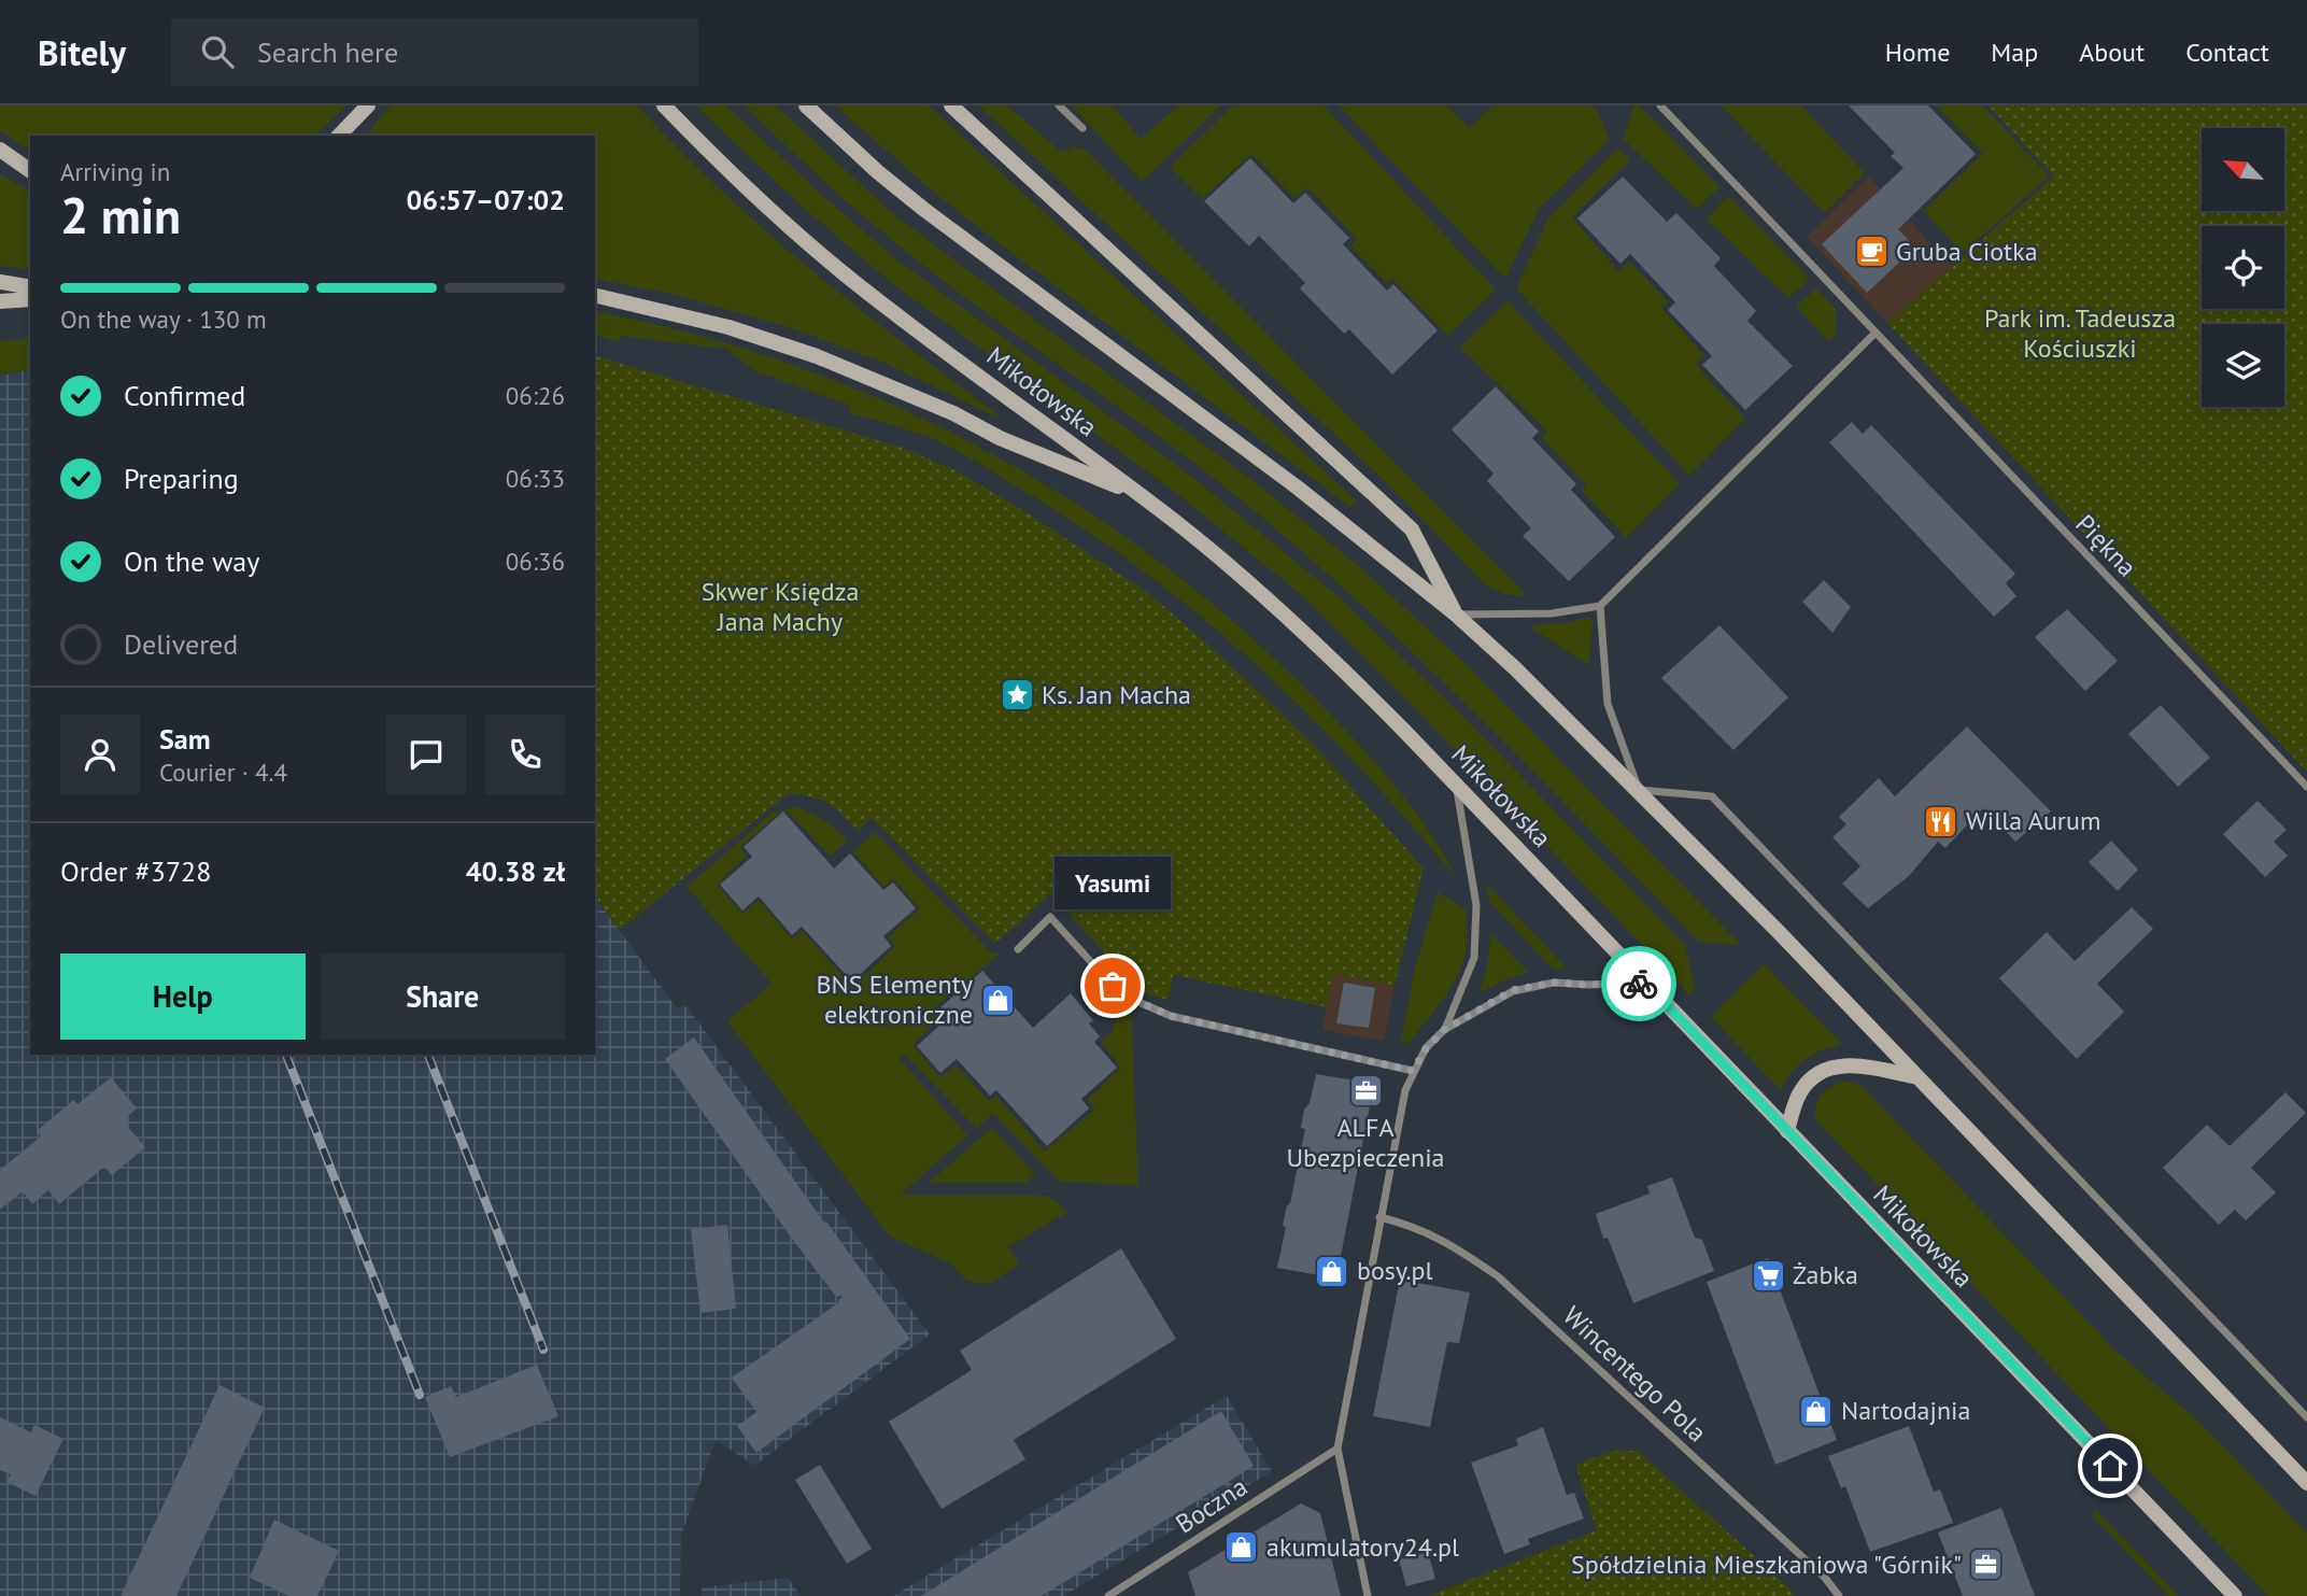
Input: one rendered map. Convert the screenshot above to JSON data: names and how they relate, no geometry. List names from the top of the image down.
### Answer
{
  "streets": {
    "main road": ["Mikołowska"],
    "street": ["Piękna", "Wincentego Pola", "Boczna"]
  },
  "parks": ["Park im. Tadeusza Kościuszki", "Skwer Księdza Jana Machy"],
  "places": {
    "cafe": ["Gruba Ciotka"],
    "place": ["Ks. Jan Macha"],
    "restaurant": ["Willa Aurum"],
    "other": ["Yasumi"],
    "shop": [
      "BNS Elementy elektroniczne",
      "bosy.pl",
      "Nartodajnia",
      "akumulatory24.pl"
    ],
    "office": ["ALFA Ubezpieczenia", "Spółdzielnia Mieszkaniowa \"Górnik\""],
    "supermarket": ["Żabka"]
  },
  "north": "top left",
  "page": {
    "header": "Bitely",
    "search": "Search here",
    "nav": [
      "Home",
      "Map",
      "About",
      "Contact"
    ],
    "heading": ["2 min", "Arriving in", "06:57–07:02"],
    "panel": [
      "Sam",
      "Courier · 4.4",
      "Order #3728",
      "40.38 zł"
    ],
    "bar": "On the way · 130 m",
    "list": [
      ["Confirmed", "06:26"],
      ["Preparing", "06:33"],
      ["On the way", "06:36"],
      "Delivered"
    ],
    "bubble": "Yasumi",
    "buttons": ["Help", "Share"]
  }
}
